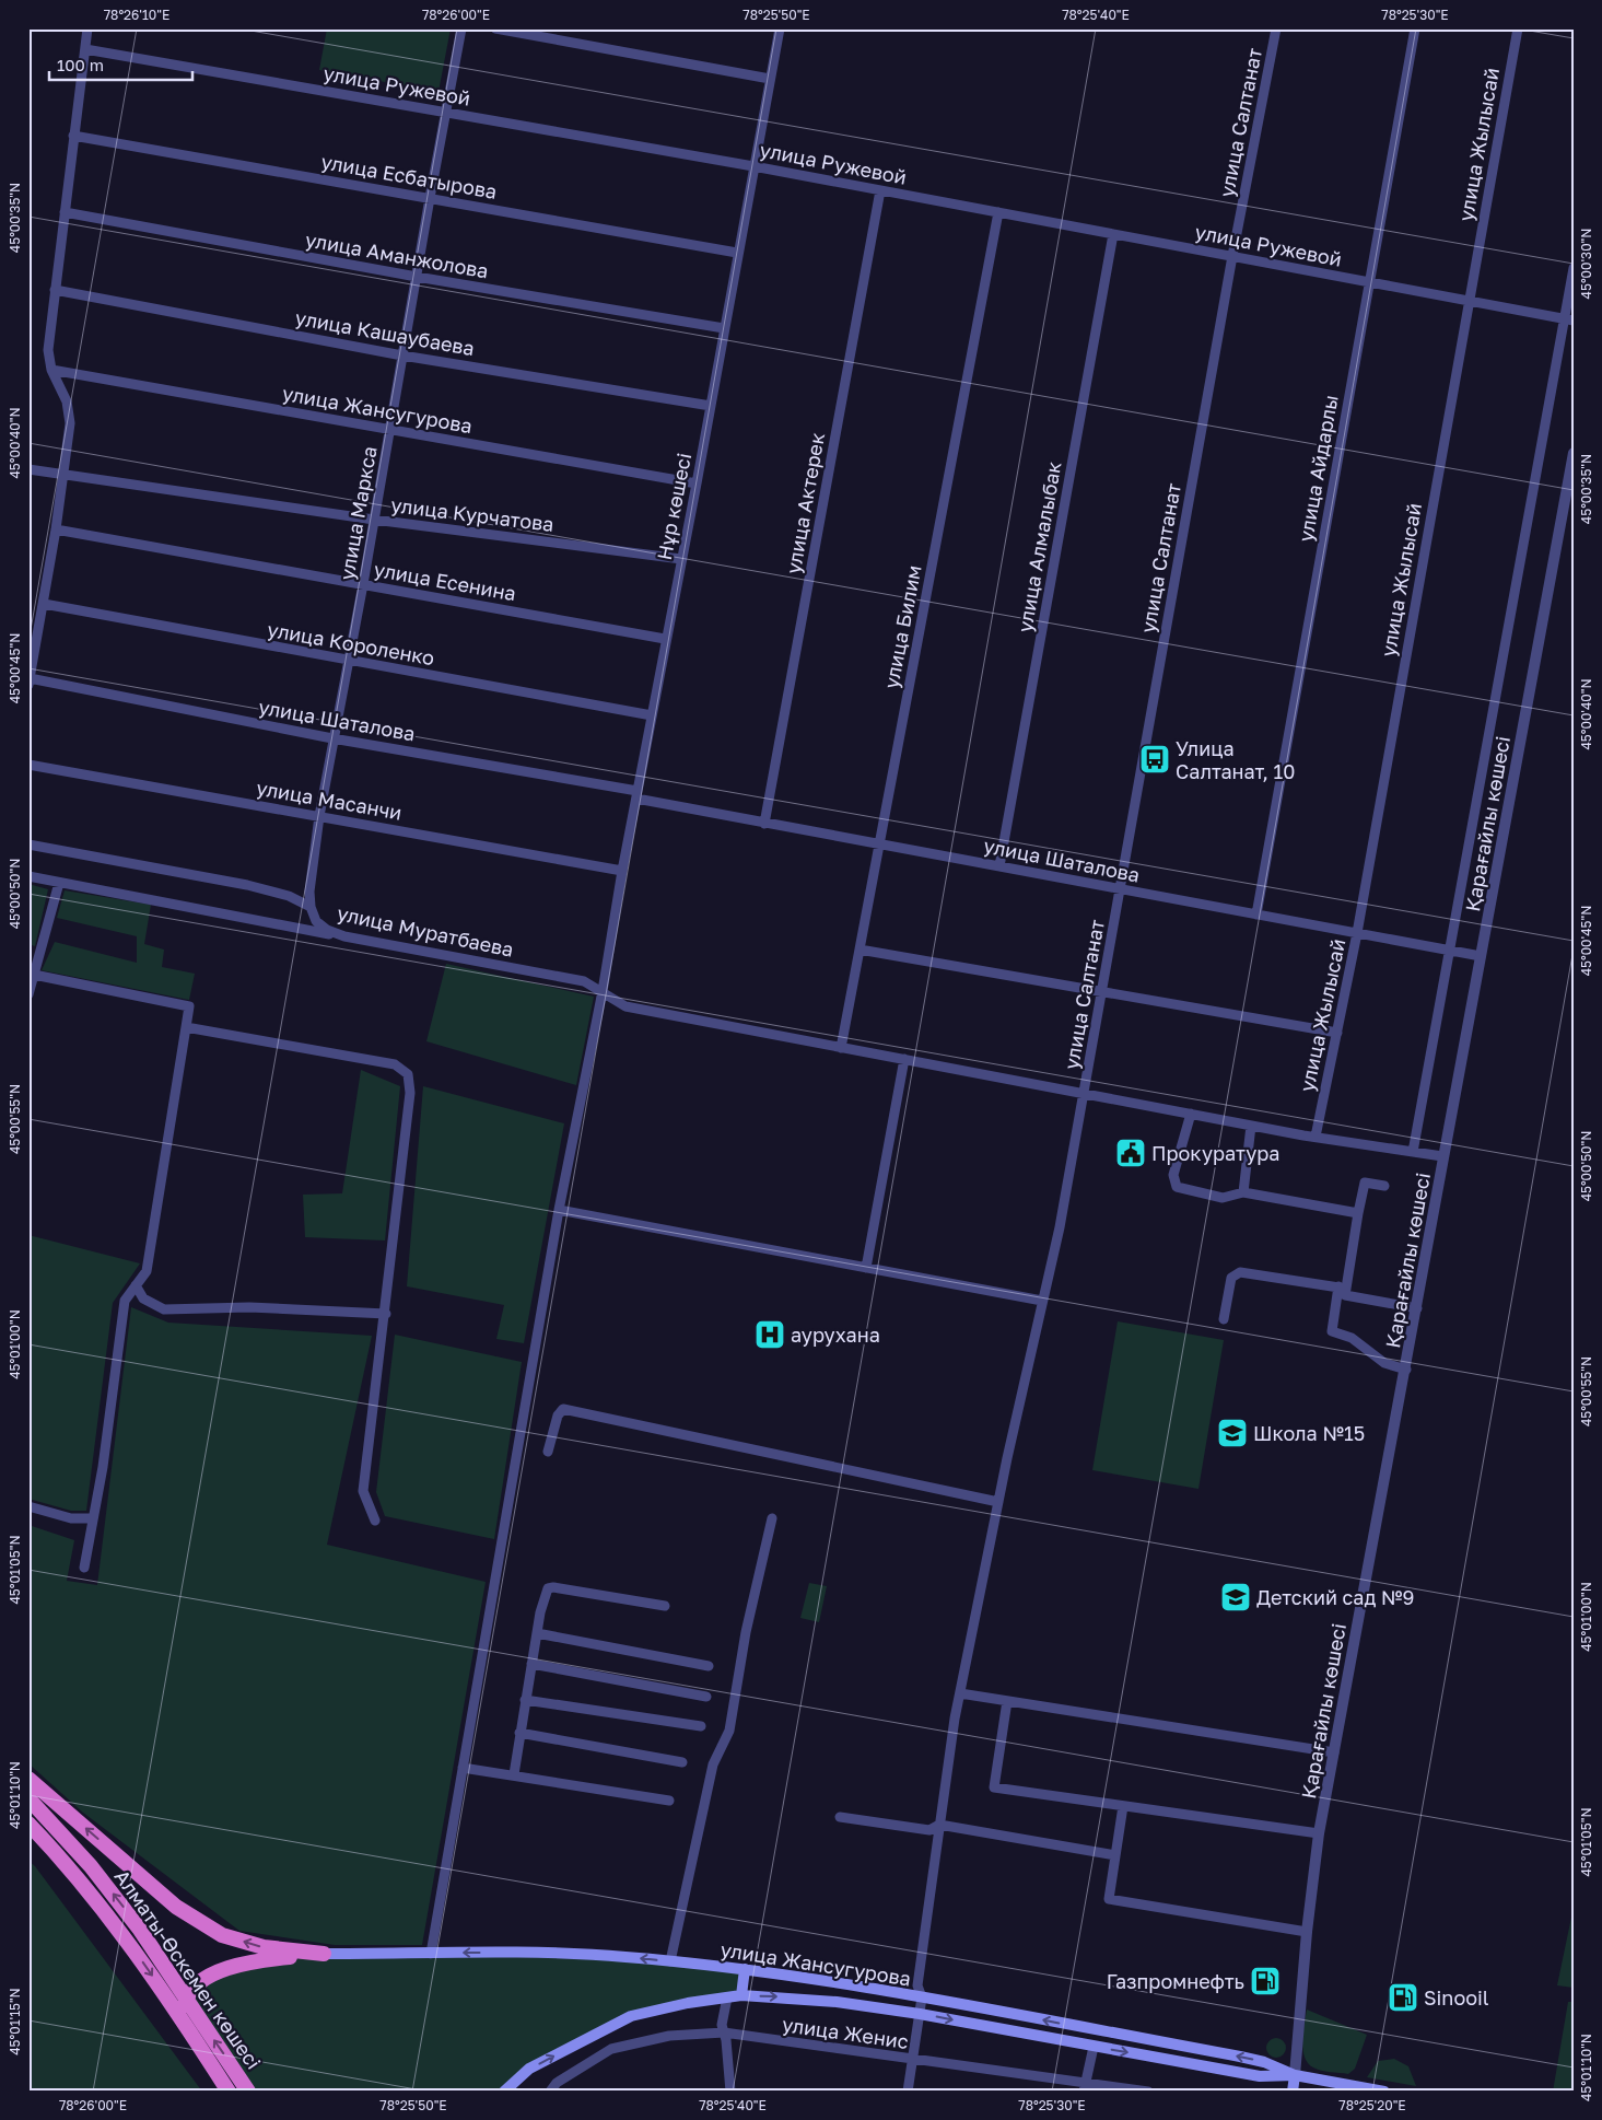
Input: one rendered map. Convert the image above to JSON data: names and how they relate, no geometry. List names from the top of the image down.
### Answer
{
  "streets": {
    "highway": ["Алматы-Өскемен көшесі"],
    "main road": ["улица Жансугурова"],
    "street": [
      "улица Ружевой",
      "улица Салтанат",
      "улица Жылысай",
      "улица Есбатырова",
      "улица Аманжолова",
      "улица Кашаубаева",
      "улица Айдарлы",
      "улица Актерек",
      "Нұр көшесі",
      "улица Маркса",
      "улица Курчатова",
      "улица Алмалыбак",
      "улица Есенина",
      "улица Билим",
      "улица Короленко",
      "улица Шаталова",
      "улица Масанчи",
      "Қарағайлы көшесі",
      "улица Муратбаева",
      "улица Женис"
    ]
  },
  "crossings": [
    ["улица Ружевой", "улица Салтанат"],
    ["улица Ружевой", "улица Жылысай"],
    ["улица Ружевой", "улица Айдарлы"],
    ["улица Ружевой", "улица Актерек"],
    ["улица Ружевой", "Нұр көшесі"],
    ["улица Ружевой", "улица Маркса"],
    ["улица Ружевой", "улица Алмалыбак"],
    ["улица Ружевой", "улица Билим"],
    ["улица Салтанат", "улица Жансугурова"],
    ["улица Салтанат", "улица Шаталова"],
    ["улица Салтанат", "улица Муратбаева"],
    ["улица Салтанат", "улица Женис"],
    ["улица Жылысай", "улица Шаталова"],
    ["улица Жылысай", "улица Муратбаева"],
    ["улица Есбатырова", "Нұр көшесі"],
    ["улица Есбатырова", "улица Маркса"],
    ["улица Аманжолова", "Нұр көшесі"],
    ["улица Аманжолова", "улица Маркса"],
    ["улица Кашаубаева", "Нұр көшесі"],
    ["улица Кашаубаева", "улица Маркса"],
    ["улица Жансугурова", "Нұр көшесі"],
    ["улица Жансугурова", "улица Маркса"],
    ["улица Жансугурова", "Қарағайлы көшесі"],
    ["улица Айдарлы", "улица Шаталова"],
    ["улица Актерек", "улица Шаталова"],
    ["Нұр көшесі", "улица Курчатова"],
    ["Нұр көшесі", "улица Есенина"],
    ["Нұр көшесі", "улица Короленко"],
    ["Нұр көшесі", "улица Шаталова"],
    ["Нұр көшесі", "улица Масанчи"],
    ["Нұр көшесі", "улица Муратбаева"],
    ["улица Маркса", "улица Курчатова"],
    ["улица Маркса", "улица Есенина"],
    ["улица Маркса", "улица Короленко"],
    ["улица Маркса", "улица Шаталова"],
    ["улица Маркса", "улица Масанчи"],
    ["улица Маркса", "улица Муратбаева"],
    ["улица Алмалыбак", "улица Шаталова"],
    ["улица Билим", "улица Шаталова"],
    ["улица Билим", "улица Муратбаева"],
    ["улица Шаталова", "Қарағайлы көшесі"],
    ["Қарағайлы көшесі", "улица Муратбаева"]
  ],
  "places": {
    "bus stop": ["Улица Салтанат, 10"],
    "public building": ["Прокуратура"],
    "hospital": ["аурухана"],
    "school or university": ["Школа №15", "Детский сад №9"],
    "fuel station": ["Газпромнефть", "Sinooil"]
  },
  "scale_bar": "100 m",
  "coordinates": [
    "78°26'10\"E",
    "78°26'00\"E",
    "78°25'50\"E",
    "78°25'40\"E",
    "78°25'30\"E",
    "45°00'35\"N",
    "45°00'30\"N",
    "45°00'40\"N",
    "45°00'45\"N",
    "45°00'50\"N",
    "45°00'55\"N",
    "45°01'00\"N",
    "45°01'05\"N",
    "45°01'10\"N",
    "45°01'15\"N",
    "78°25'20\"E"
  ]
}
